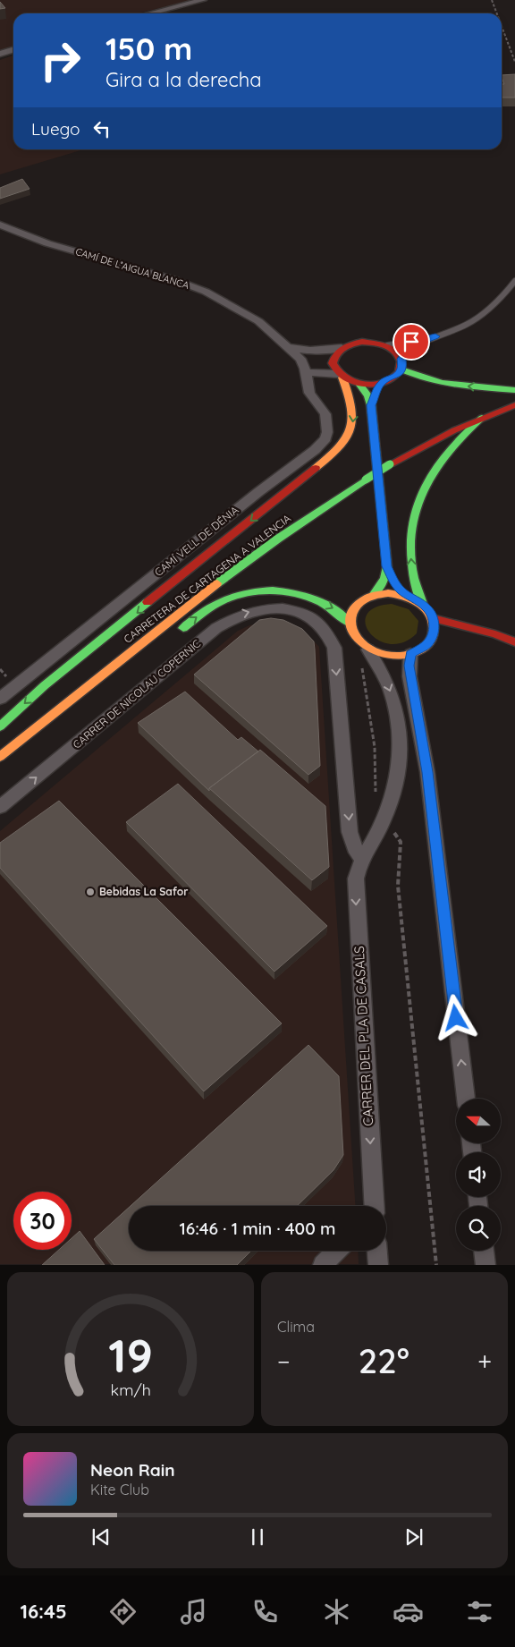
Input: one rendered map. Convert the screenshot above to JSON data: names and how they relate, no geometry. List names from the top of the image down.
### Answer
{
  "streets": {
    "main road": ["CARRETERA DE CARTAGENA A VALENCIA"],
    "street": [
      "CAMÍ DE L’AIGUA BLANCA",
      "CAMÍ VELL DE DÉNIA",
      "CARRER DE NICOLAU COPERNIC",
      "CARRER DEL PLA DE CASALS"
    ]
  },
  "crossings": [
    ["CAMÍ DE L’AIGUA BLANCA", "CAMÍ VELL DE DÉNIA"],
    ["CARRER DE NICOLAU COPERNIC", "CARRER DEL PLA DE CASALS"]
  ],
  "places": ["Bebidas La Safor"],
  "north": "left",
  "page": {
    "turn": ["150 m", "Gira a la derecha"],
    "then": "Luego",
    "limit": "30",
    "trip": "16:46 · 1 min · 400 m",
    "tile": "Clima",
    "heat": ["−", "22°", "+"],
    "song": ["Neon Rain", "Kite Club"],
    "tabs": "16:45",
    "gauge": ["19", "km/h"]
  }
}
